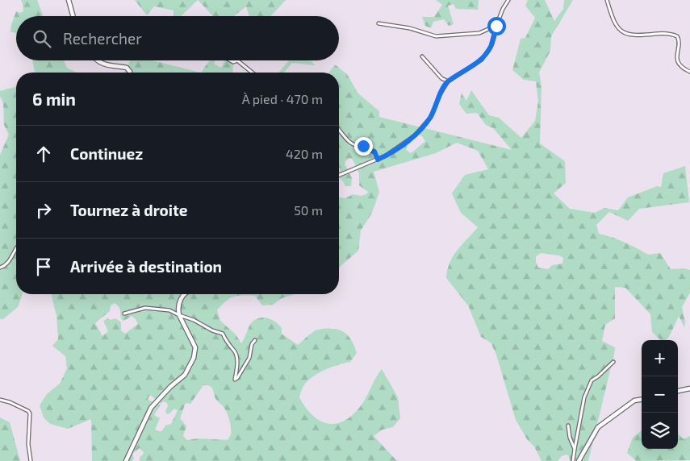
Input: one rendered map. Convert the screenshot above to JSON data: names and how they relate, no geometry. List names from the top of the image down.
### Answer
{
  "page": {
    "search": "Rechercher",
    "heading": ["6 min", "À pied · 470 m"],
    "list": [
      ["Continuez", "420 m"],
      ["Tournez à droite", "50 m"],
      "Arrivée à destination"
    ],
    "map_buttons": ["+", "−"]
  }
}
